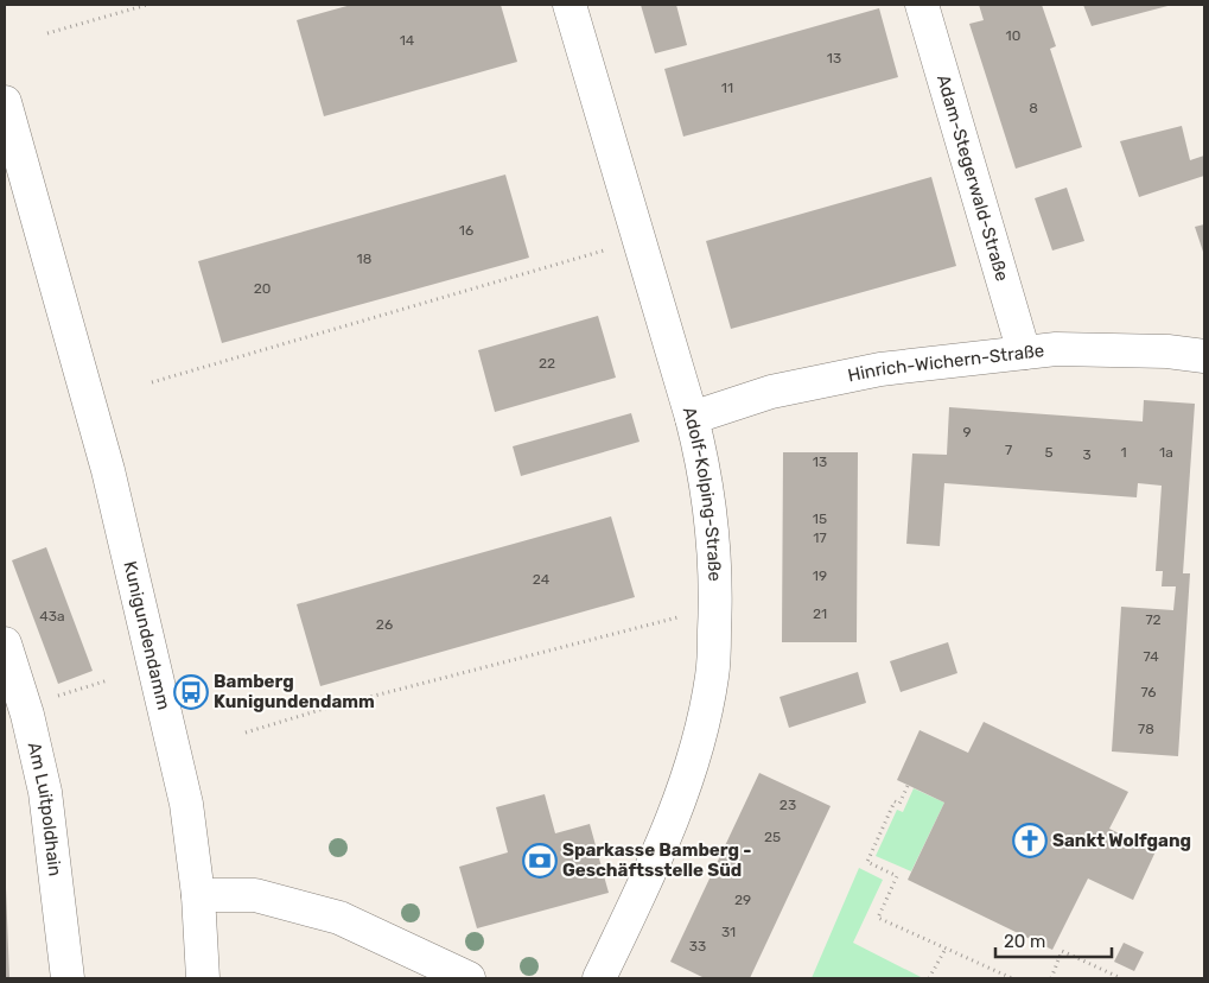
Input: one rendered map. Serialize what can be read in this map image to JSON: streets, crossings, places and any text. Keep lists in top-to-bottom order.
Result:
{
  "streets": {
    "street": [
      "Adam-Stegerwald-Straße",
      "Hinrich-Wichern-Straße",
      "Adolf-Kolping-Straße",
      "Kunigundendamm",
      "Am Luitpoldhain"
    ]
  },
  "crossings": [
    ["Adam-Stegerwald-Straße", "Hinrich-Wichern-Straße"],
    ["Hinrich-Wichern-Straße", "Adolf-Kolping-Straße"]
  ],
  "places": {
    "bus stop": ["Bamberg Kunigundendamm"],
    "church": ["Sankt Wolfgang"],
    "bank": ["Sparkasse Bamberg - Geschäftsstelle Süd"]
  },
  "house_numbers": [
    "10",
    "14",
    "13",
    "11",
    "8",
    "16",
    "18",
    "20",
    "22",
    "9",
    "7",
    "5",
    "1",
    "1a",
    "3",
    "13",
    "15",
    "17",
    "19",
    "24",
    "21",
    "43a",
    "72",
    "26",
    "74",
    "76",
    "78",
    "23",
    "25",
    "29",
    "31",
    "33"
  ],
  "scale_bar": "20 m"
}
